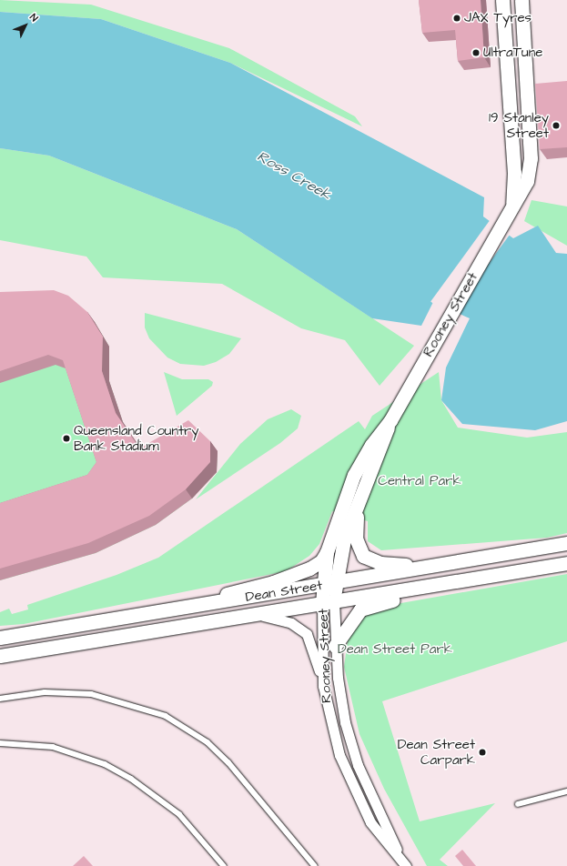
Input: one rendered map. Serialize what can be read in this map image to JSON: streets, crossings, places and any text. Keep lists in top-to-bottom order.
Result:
{
  "streets": {
    "main road": ["Rooney Street", "Dean Street"]
  },
  "crossings": [
    ["Rooney Street", "Dean Street"]
  ],
  "water": ["Ross Creek"],
  "parks": ["Central Park", "Dean Street Park"],
  "places": [
    "JAX Tyres",
    "UltraTune",
    "19 Stanley Street",
    "Queensland Country Bank Stadium",
    "Dean Street Carpark"
  ],
  "north": "top right"
}
